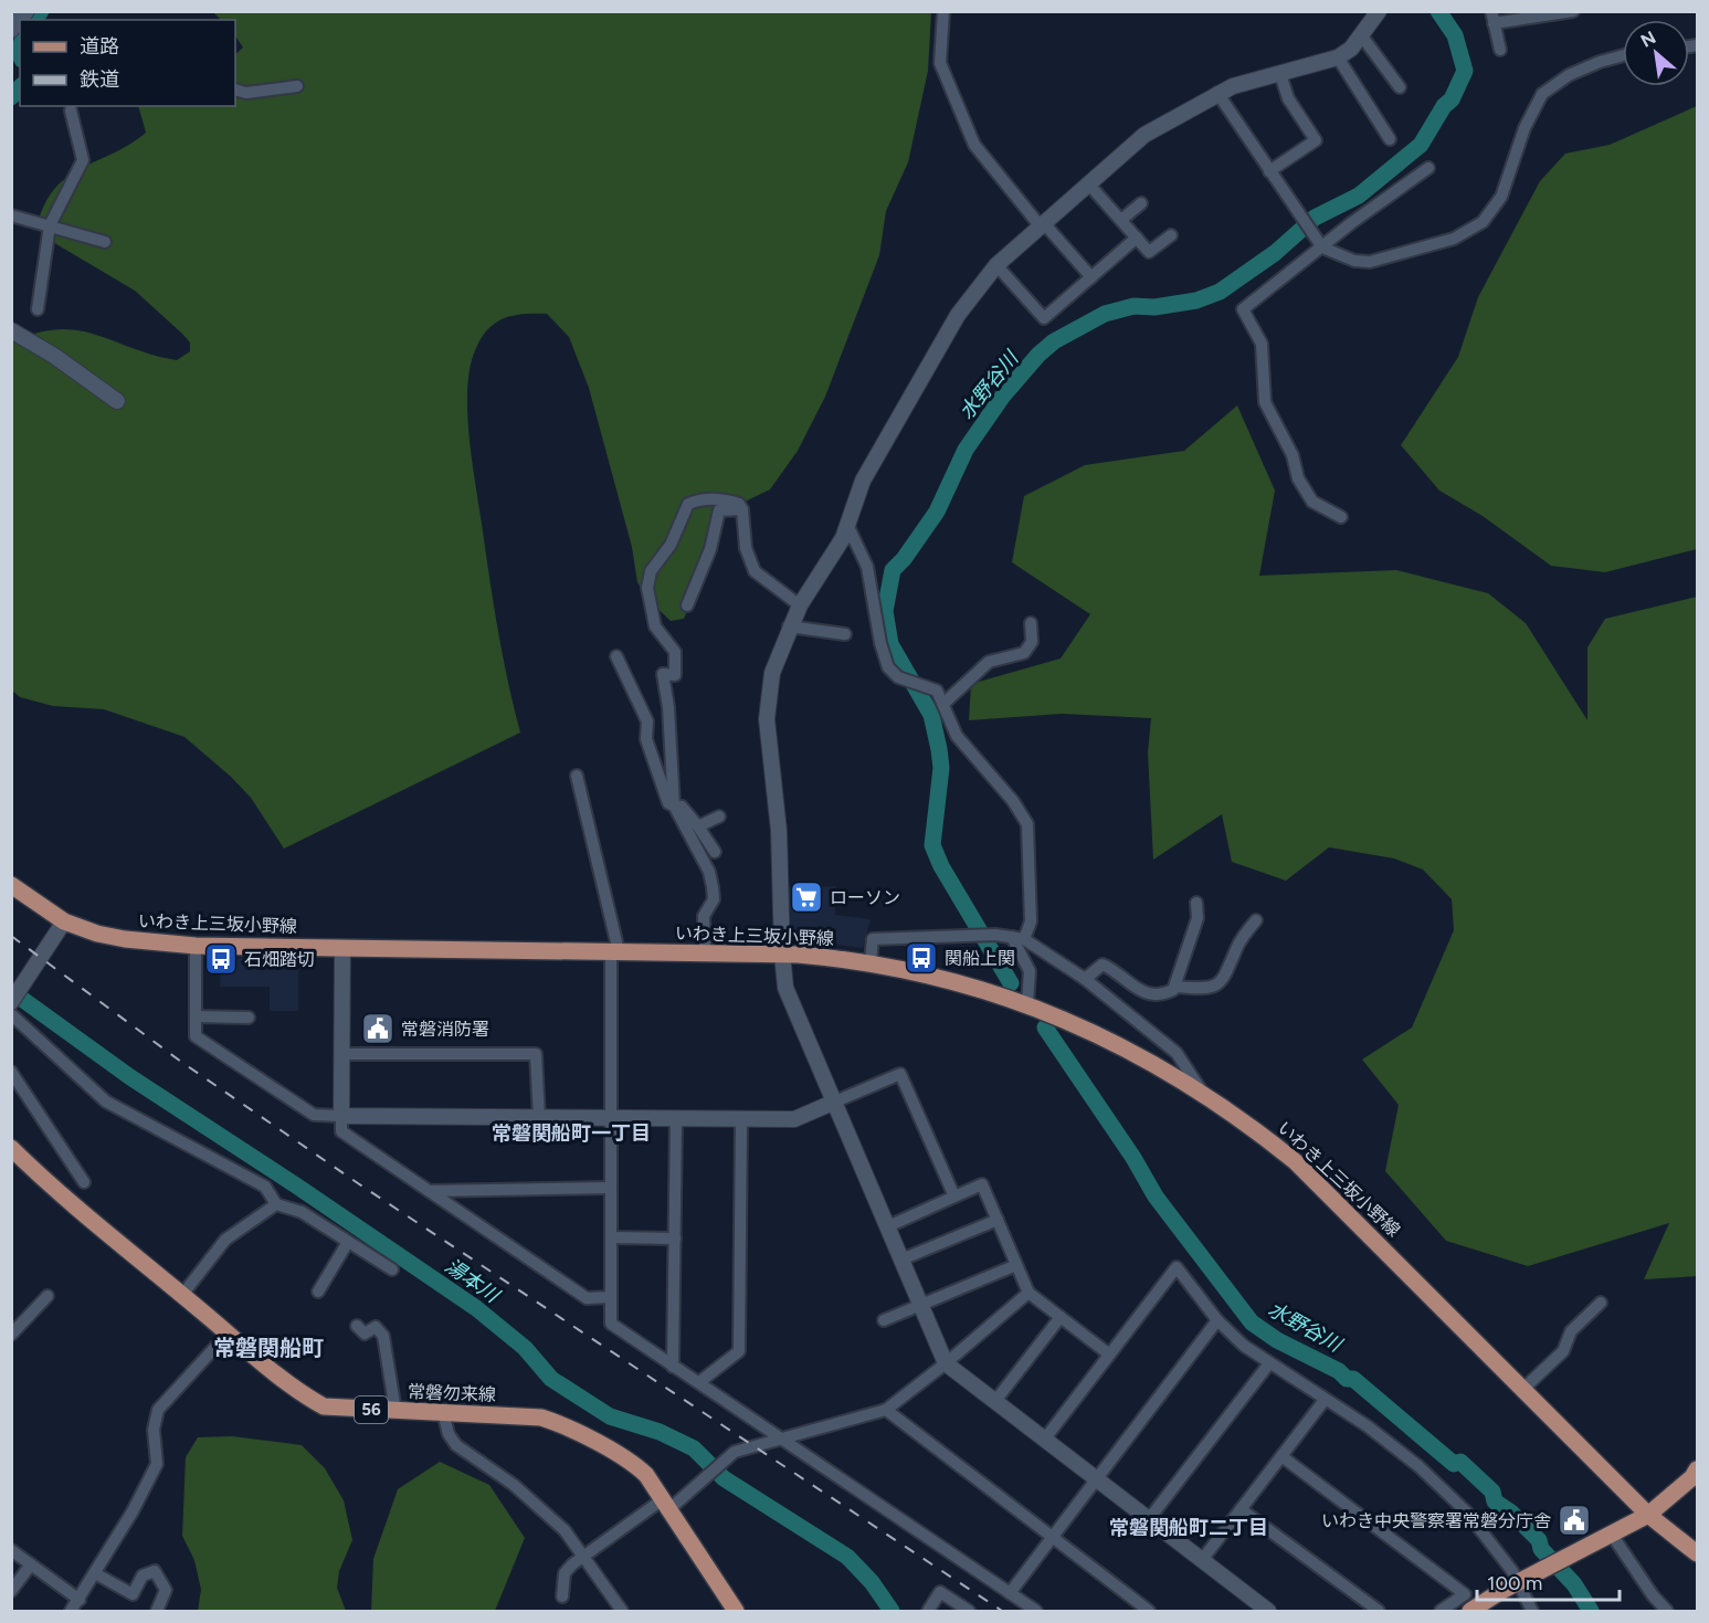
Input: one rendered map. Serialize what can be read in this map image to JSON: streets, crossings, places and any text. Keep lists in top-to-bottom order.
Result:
{
  "streets": {
    "main road": ["いわき上三坂小野線", "常磐勿来線", "56"]
  },
  "districts": ["常磐関船町一丁目", "常磐関船町", "常磐関船町二丁目"],
  "water": ["水野谷川", "湯本川"],
  "places": {
    "supermarket": ["ローソン"],
    "bus stop": ["関船上関", "石畑踏切"],
    "public building": ["常磐消防署", "いわき中央警察署常磐分庁舎"]
  },
  "legend": ["道路", "鉄道"],
  "scale_bar": "100 m",
  "north": "top left"
}
